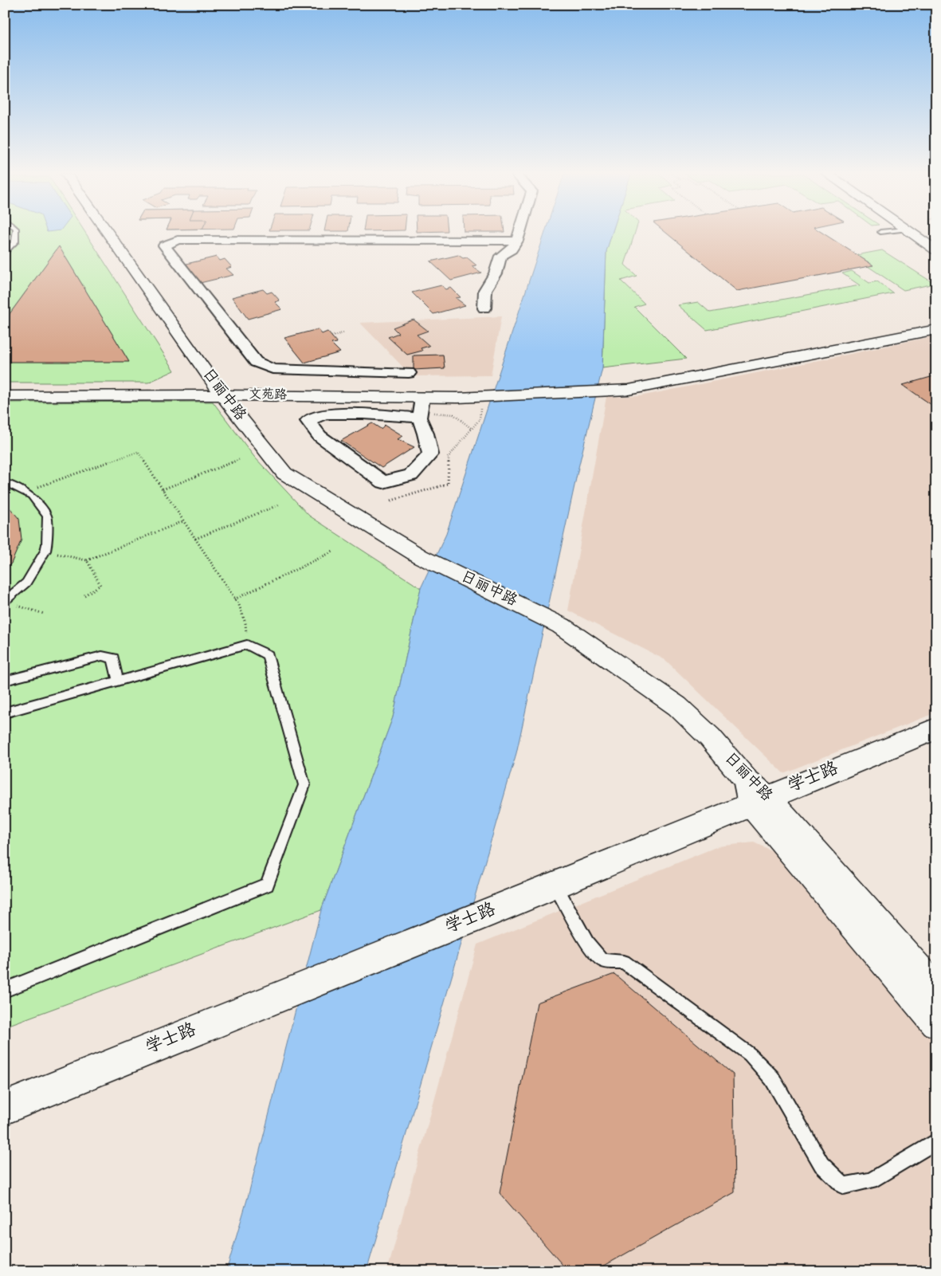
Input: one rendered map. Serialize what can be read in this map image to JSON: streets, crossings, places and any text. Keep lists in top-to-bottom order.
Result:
{
  "streets": {
    "street": ["日丽中路", "文苑路", "学士路"]
  },
  "crossings": [
    ["日丽中路", "文苑路"],
    ["日丽中路", "学士路"]
  ]
}
